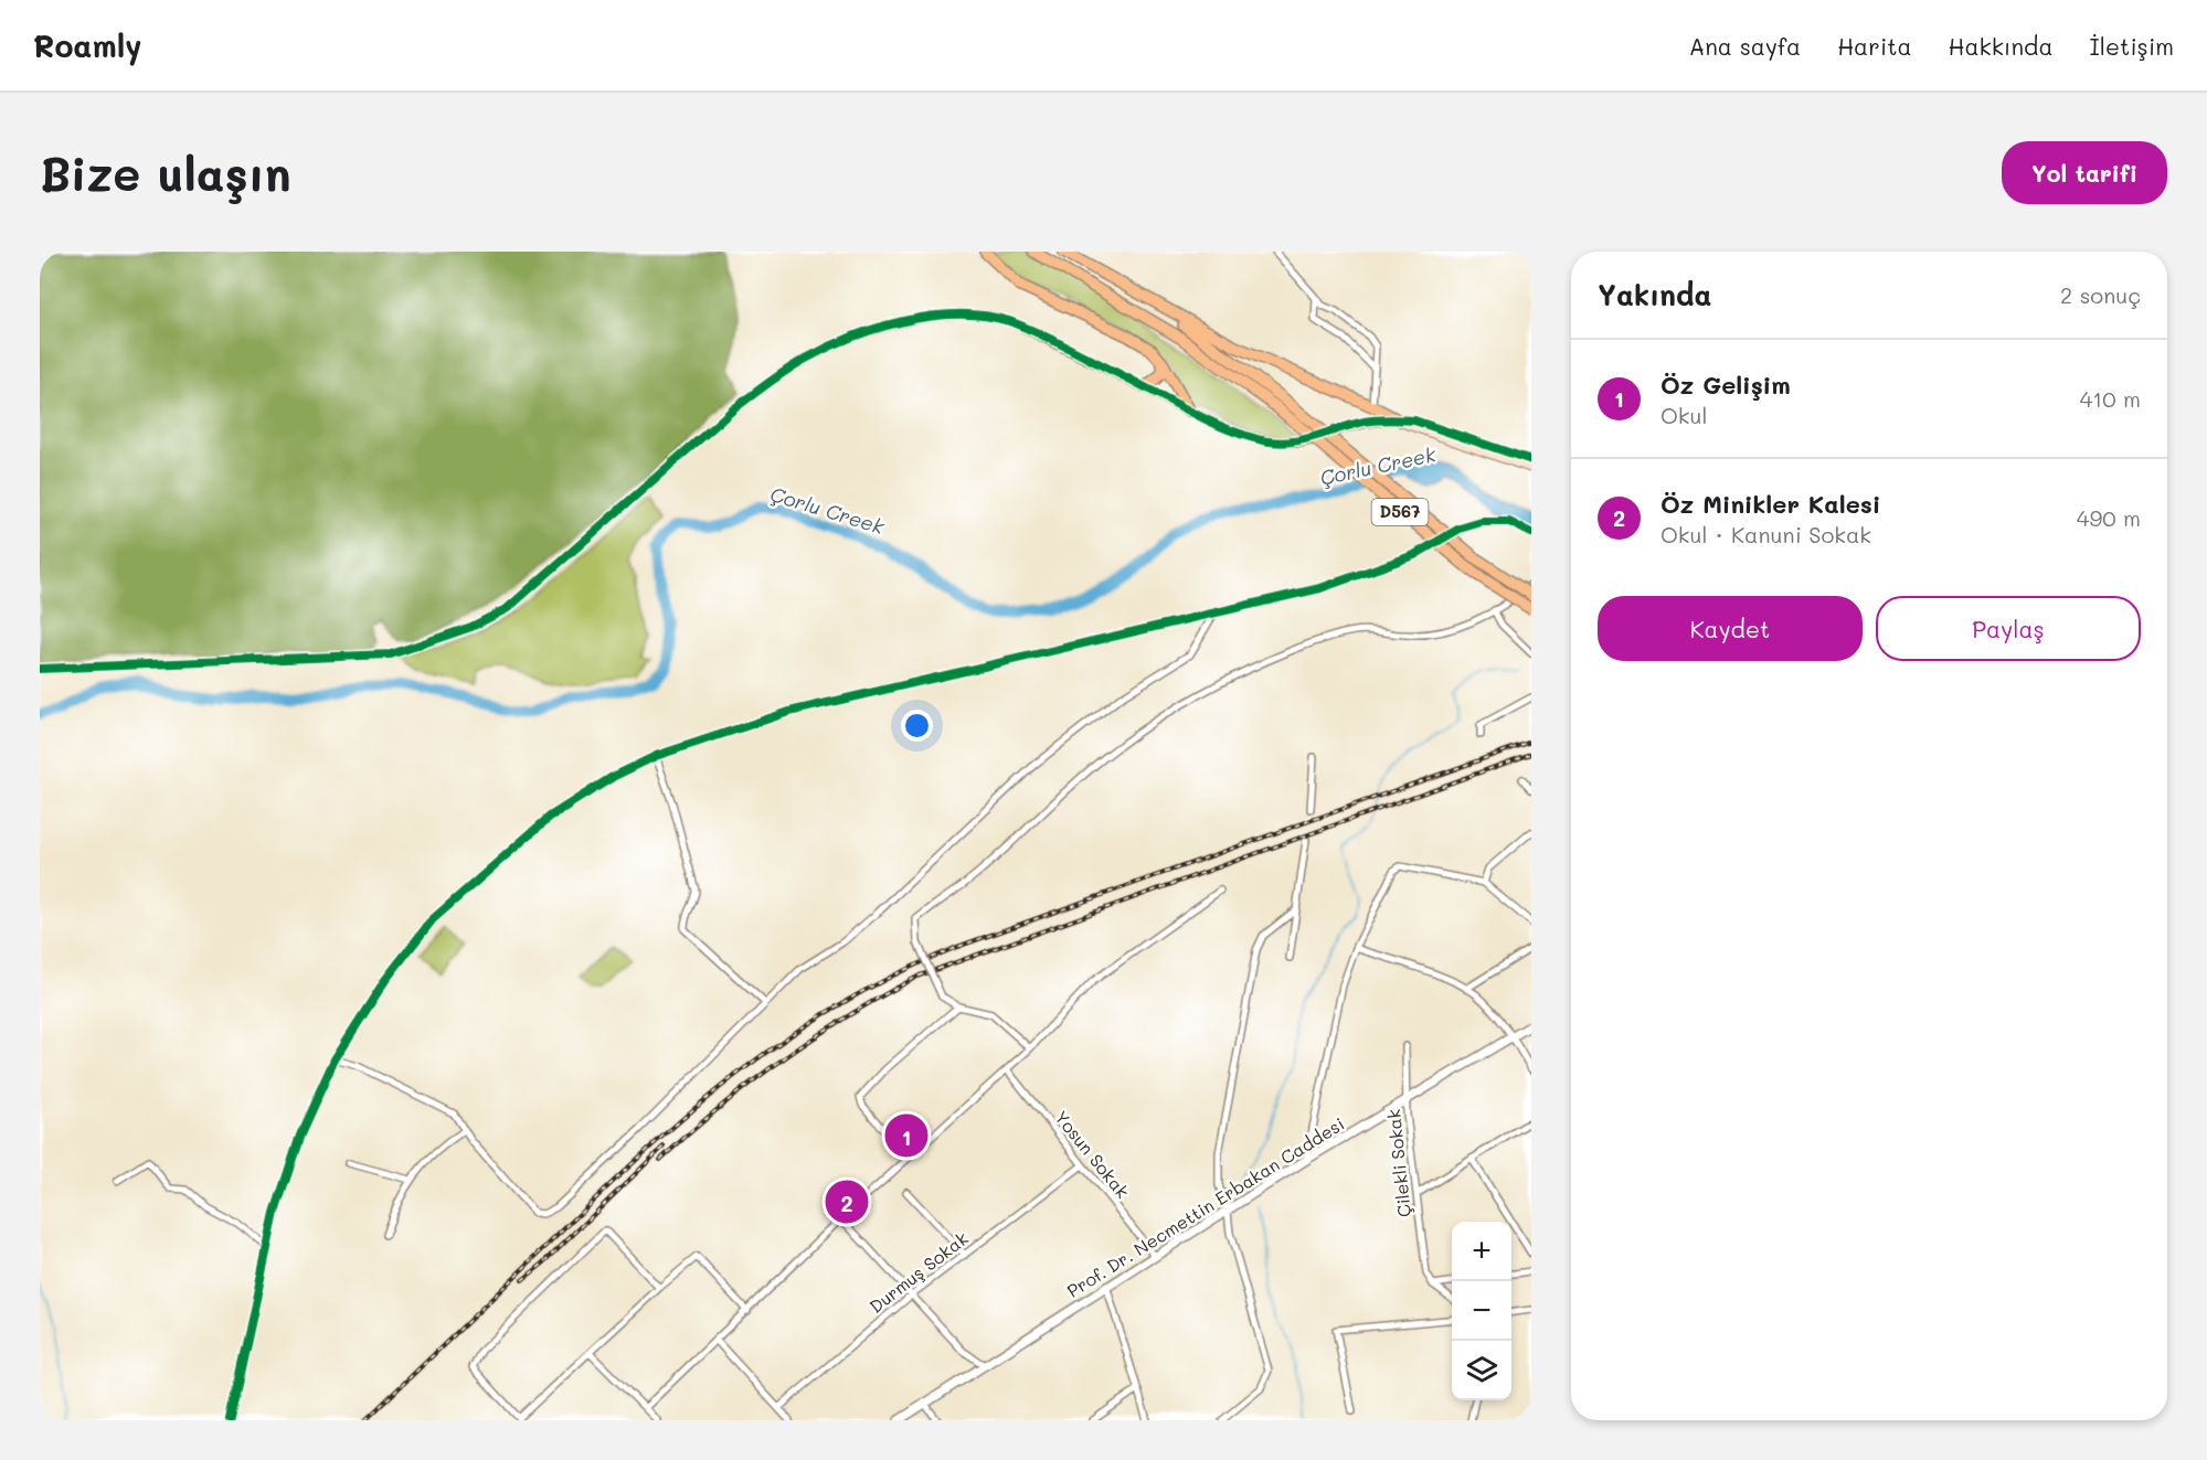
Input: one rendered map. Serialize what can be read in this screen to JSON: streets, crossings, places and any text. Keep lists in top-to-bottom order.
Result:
{
  "streets": {
    "highway": ["D567"],
    "street": [
      "Yosun Sokak",
      "Çilekli Sokak",
      "Prof. Dr. Necmettin Erbakan Caddesi",
      "Durmuş Sokak"
    ]
  },
  "crossings": [
    ["Yosun Sokak", "Prof. Dr. Necmettin Erbakan Caddesi"],
    ["Yosun Sokak", "Durmuş Sokak"],
    ["Çilekli Sokak", "Prof. Dr. Necmettin Erbakan Caddesi"]
  ],
  "water": ["Çorlu Creek"],
  "page": {
    "header": "Roamly",
    "nav": [
      "Ana sayfa",
      "Harita",
      "Hakkında",
      "İletişim"
    ],
    "buttons": [
      "Yol tarifi",
      ["Kaydet", "Paylaş"]
    ],
    "title": "Bize ulaşın",
    "heading": ["Yakında", "2 sonuç"],
    "list": [
      {
        "mark": "1",
        "name": "Öz Gelişim",
        "note": "Okul",
        "value": "410 m"
      },
      {
        "mark": "2",
        "name": "Öz Minikler Kalesi",
        "note": "Okul · Kanuni Sokak",
        "value": "490 m"
      }
    ],
    "pins": ["1", "2"],
    "map_buttons": ["+", "−"]
  }
}
